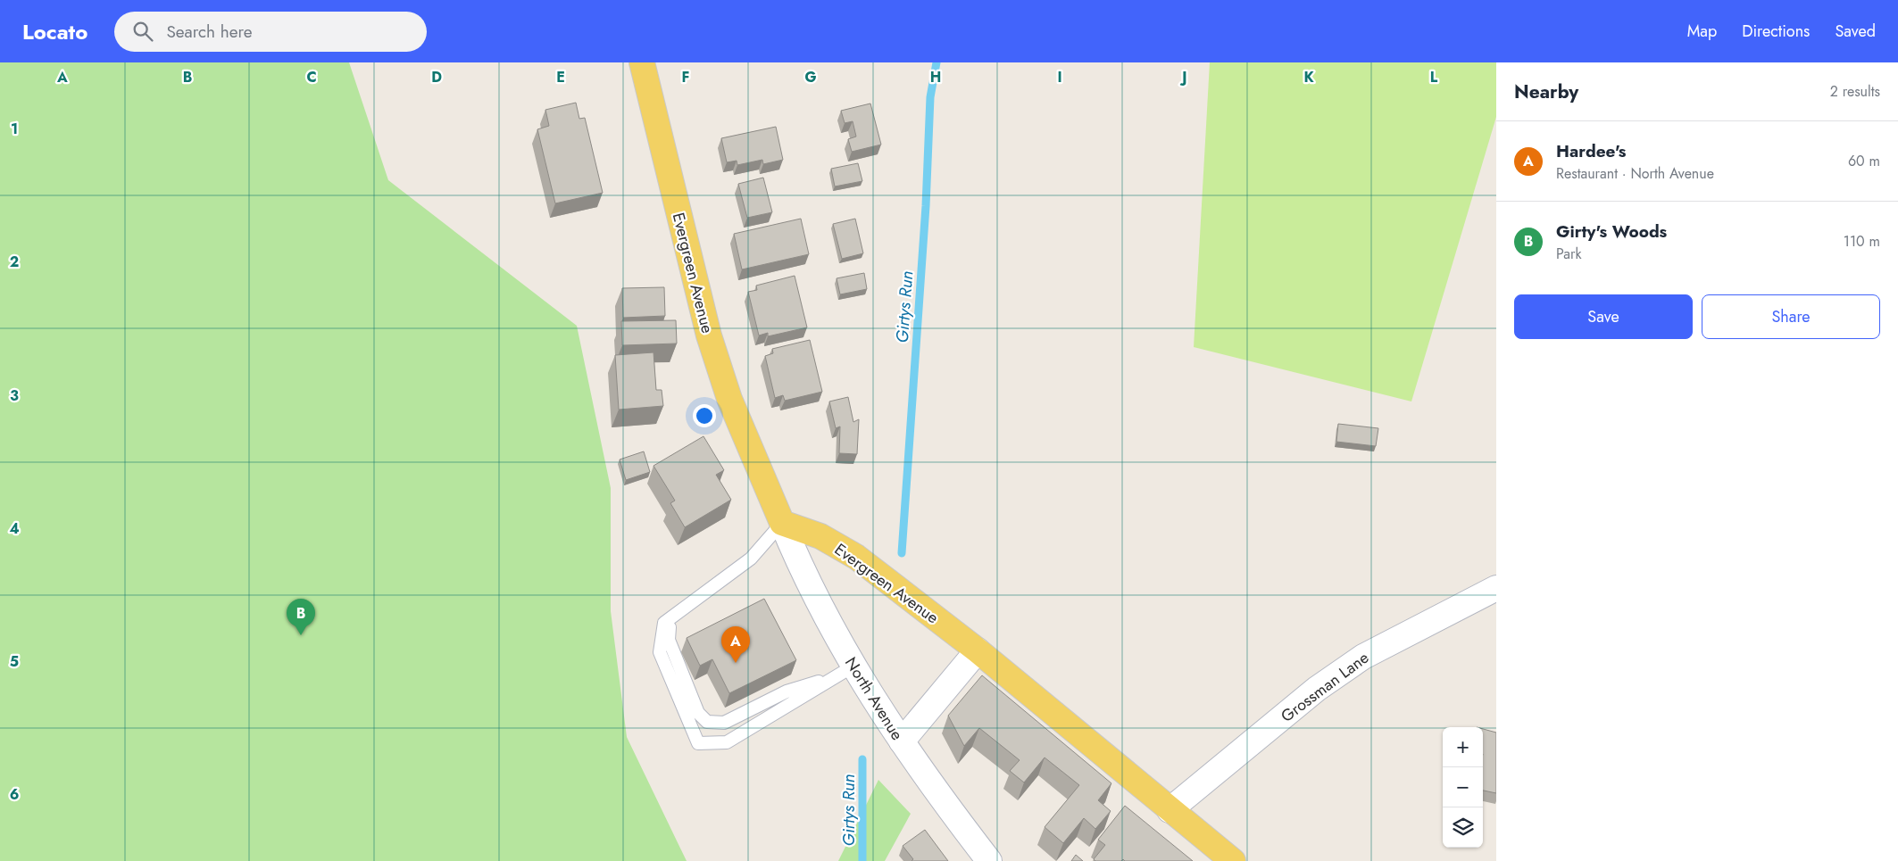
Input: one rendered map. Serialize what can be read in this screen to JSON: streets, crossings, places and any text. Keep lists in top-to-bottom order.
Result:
{
  "streets": {
    "main road": ["Evergreen Avenue"],
    "street": ["Grossman Lane", "North Avenue"]
  },
  "crossings": [
    ["Evergreen Avenue", "Grossman Lane"],
    ["Evergreen Avenue", "North Avenue"]
  ],
  "water": ["Girtys Run"],
  "page": {
    "header": "Locato",
    "search": "Search here",
    "nav": ["Map", "Directions", "Saved"],
    "heading": ["Nearby", "2 results"],
    "list": [
      {
        "mark": "A",
        "name": "Hardee's",
        "note": "Restaurant · North Avenue",
        "value": "60 m"
      },
      {
        "mark": "B",
        "name": "Girty's Woods",
        "note": "Park",
        "value": "110 m"
      }
    ],
    "buttons": ["Save", "Share"],
    "pins": ["B", "A"],
    "map_buttons": ["+", "−"]
  },
  "grid": {
    "columns": [
      "A",
      "B",
      "C",
      "D",
      "E",
      "F",
      "G",
      "H",
      "I",
      "J",
      "K",
      "L"
    ],
    "rows": [
      "1",
      "2",
      "3",
      "4",
      "5",
      "6"
    ]
  }
}
